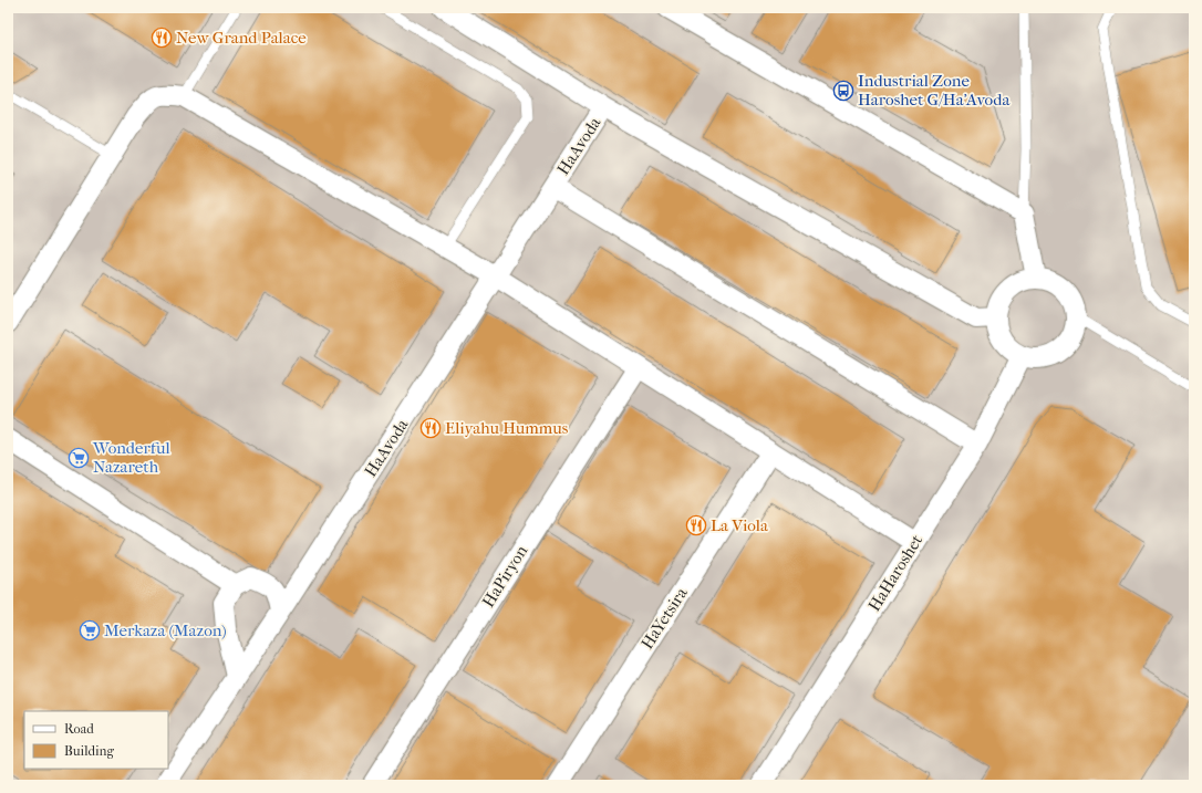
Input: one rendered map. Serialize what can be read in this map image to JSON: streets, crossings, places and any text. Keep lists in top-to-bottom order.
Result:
{
  "streets": {
    "street": [
      "HaAvoda",
      "HaHaroshet",
      "HaPiryon",
      "HaYetsira"
    ]
  },
  "places": {
    "restaurant": ["New Grand Palace", "Eliyahu Hummus", "La Viola"],
    "bus stop": ["Industrial Zone Haroshet G/Ha'Avoda"],
    "supermarket": ["Wonderful Nazareth", "Merkaza (Mazon)"]
  },
  "legend": ["Road", "Building"]
}
